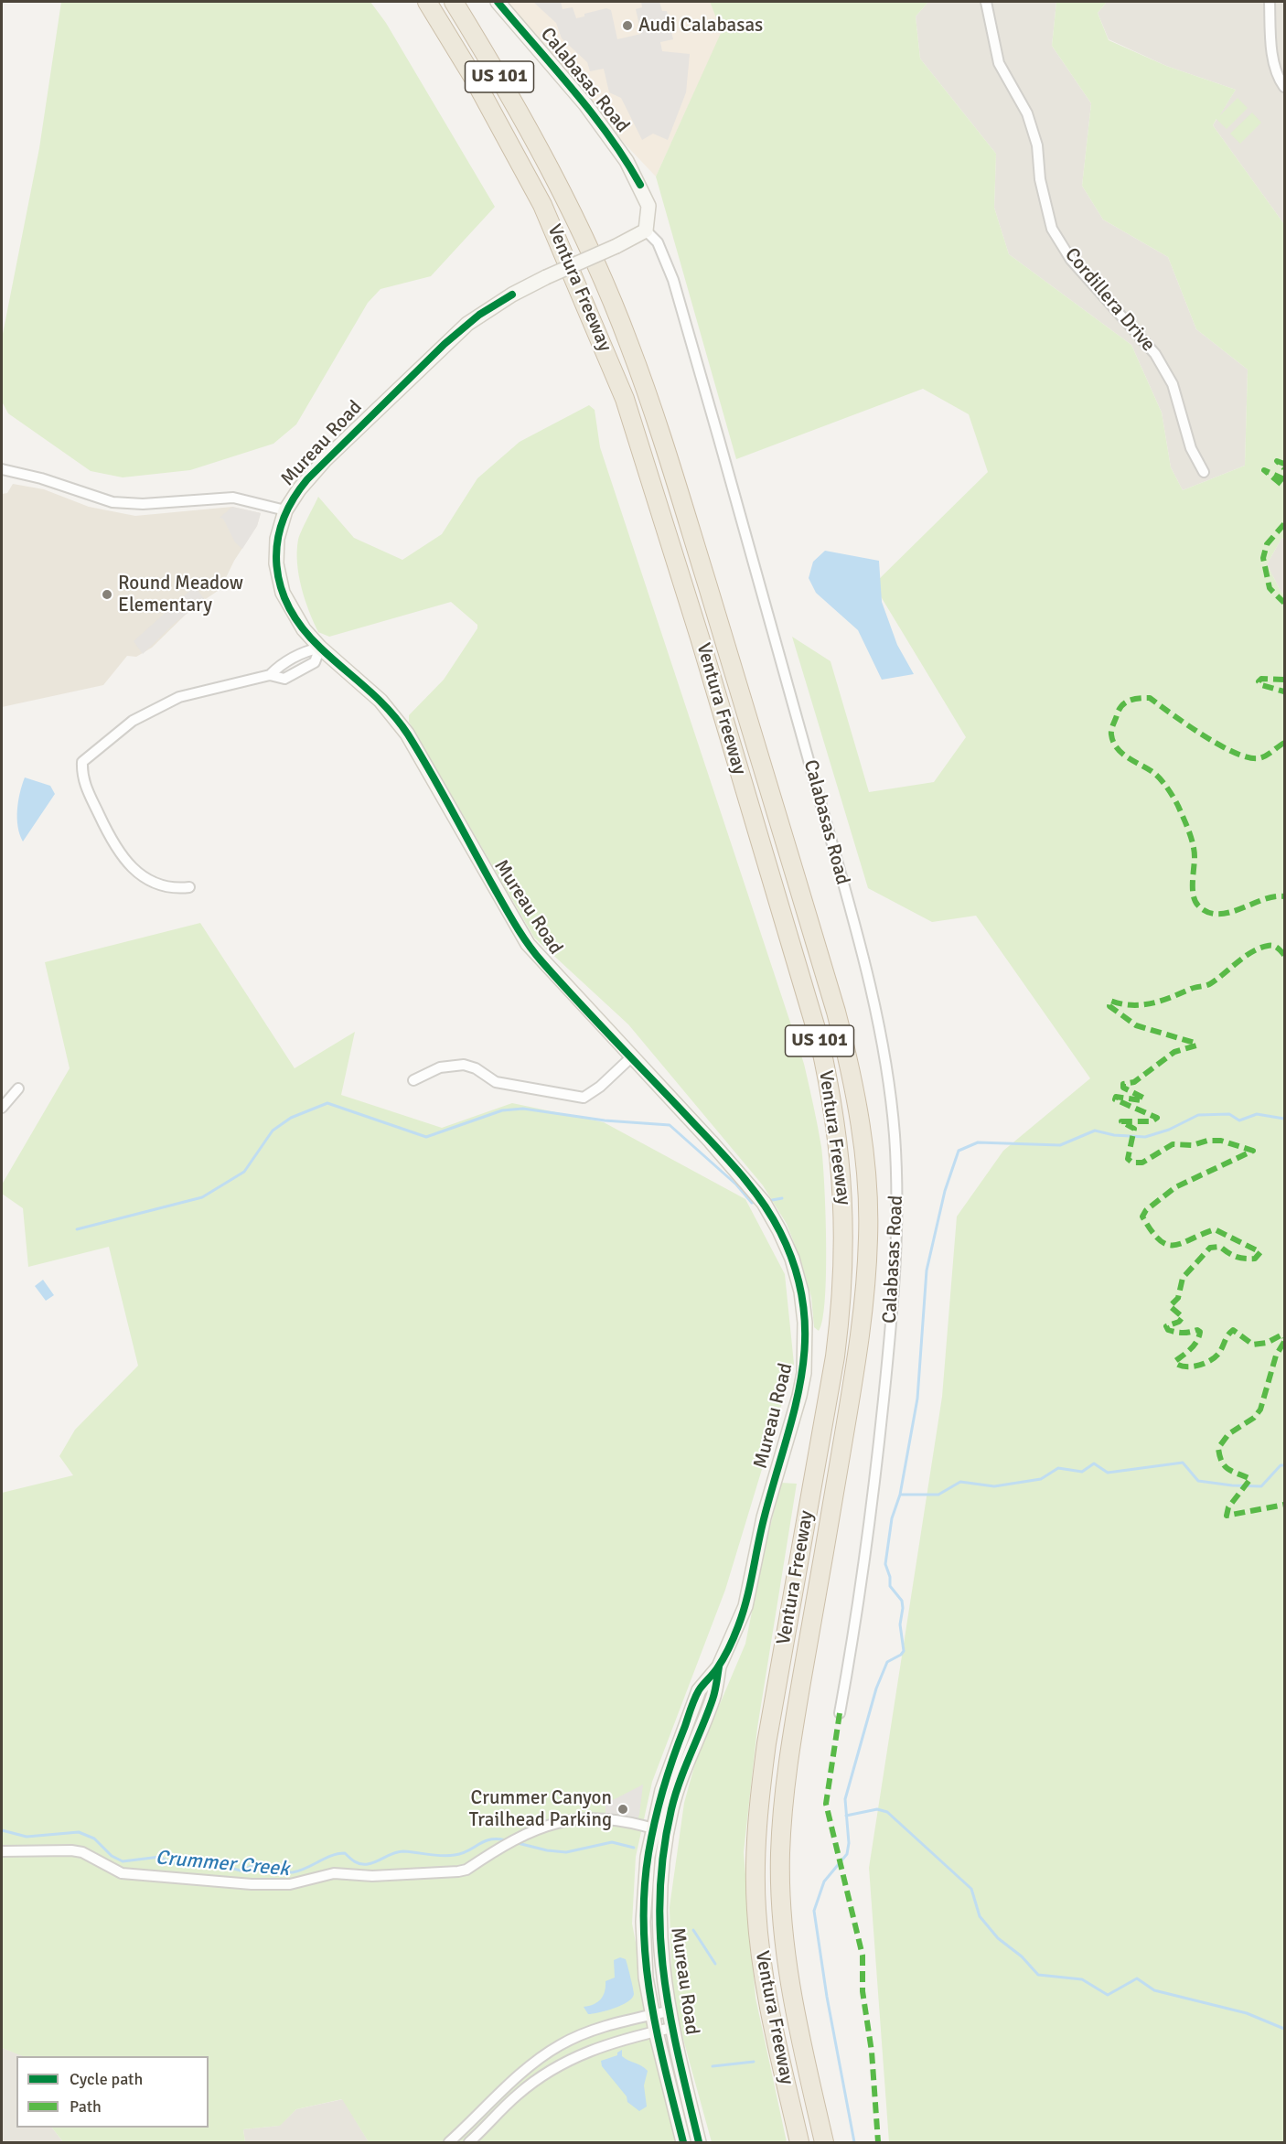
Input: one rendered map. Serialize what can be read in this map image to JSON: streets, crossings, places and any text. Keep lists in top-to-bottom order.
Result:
{
  "streets": {
    "highway": ["US 101", "Ventura Freeway"],
    "main road": ["Calabasas Road", "Mureau Road"],
    "street": ["Cordillera Drive"]
  },
  "crossings": [
    ["Calabasas Road", "Mureau Road"]
  ],
  "water": ["Crummer Creek"],
  "places": ["Audi Calabasas", "Round Meadow Elementary", "Crummer Canyon Trailhead Parking"],
  "legend": ["Cycle path", "Path"]
}
